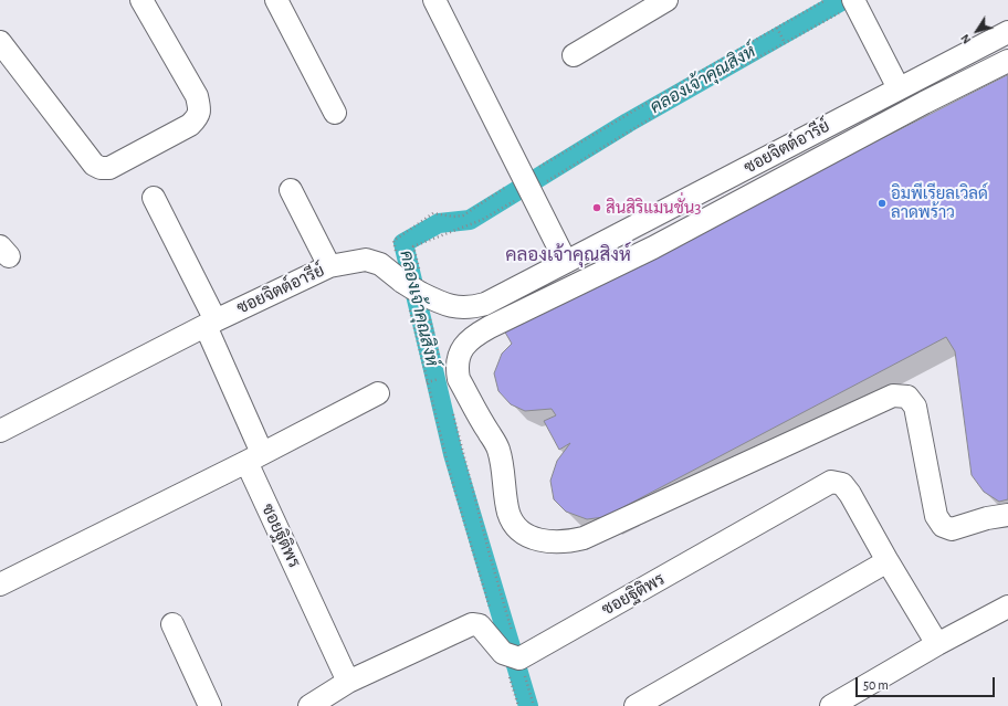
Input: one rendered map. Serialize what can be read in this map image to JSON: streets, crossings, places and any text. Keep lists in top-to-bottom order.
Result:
{
  "streets": {
    "street": ["ซอยจิตต์อารีย์", "ซอยฐิติพร"]
  },
  "crossings": [
    ["ซอยจิตต์อารีย์", "ซอยฐิติพร"]
  ],
  "districts": ["คลองเจ้าคุณสิงห์"],
  "water": ["คลองเจ้าคุณสิงห์"],
  "places": ["อิมพีเรียลเวิลด์ ลาดพร้าว", "สินสิริแมนชั่น3"],
  "scale_bar": "50 m",
  "north": "bottom left"
}
